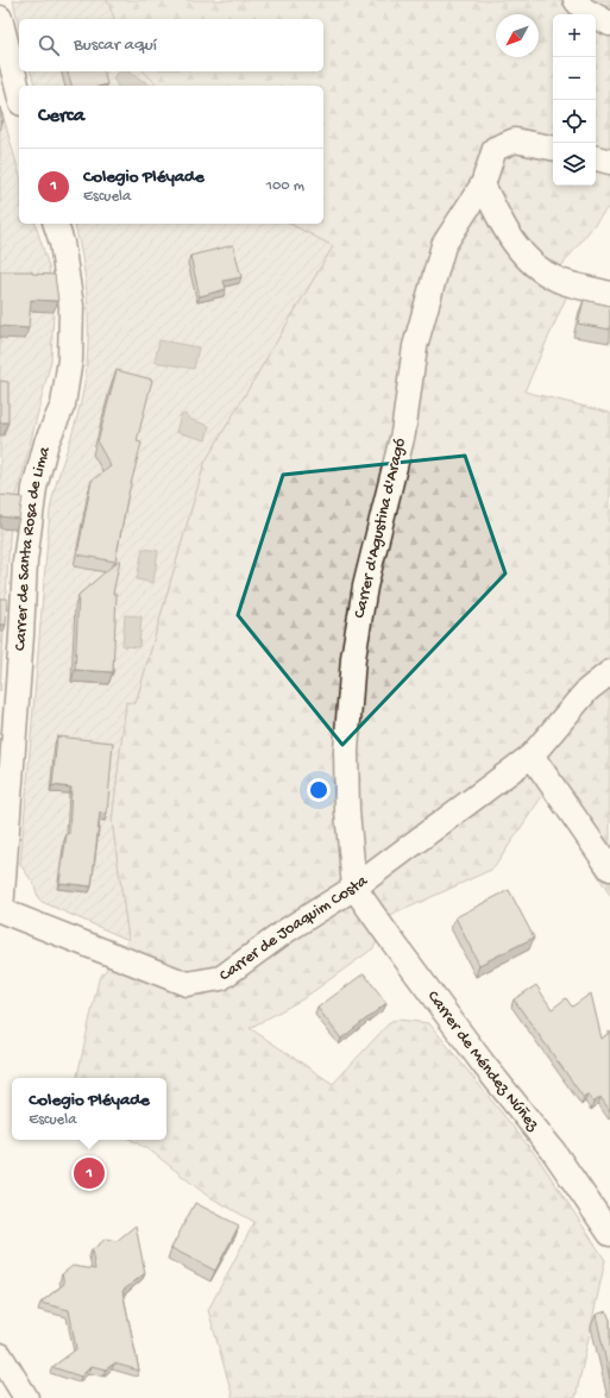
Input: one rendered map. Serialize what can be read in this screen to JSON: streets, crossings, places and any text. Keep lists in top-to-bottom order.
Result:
{
  "streets": {
    "street": [
      "Carrer d'Agustina d'Aragó",
      "Carrer de Santa Rosa de Lima",
      "Carrer de Joaquim Costa",
      "Carrer de Méndez Núñez"
    ]
  },
  "crossings": [
    ["Carrer d'Agustina d'Aragó", "Carrer de Joaquim Costa"],
    ["Carrer d'Agustina d'Aragó", "Carrer de Méndez Núñez"],
    ["Carrer de Santa Rosa de Lima", "Carrer de Joaquim Costa"],
    ["Carrer de Joaquim Costa", "Carrer de Méndez Núñez"]
  ],
  "north": "bottom left",
  "page": {
    "map_buttons": ["+", "−"],
    "search": "Buscar aquí",
    "heading": "Cerca",
    "list": [
      {
        "mark": "1",
        "name": "Colegio Pléyade",
        "note": "Escuela",
        "value": "100 m"
      }
    ],
    "popup": ["Colegio Pléyade", "Escuela"],
    "pins": "1"
  }
}
